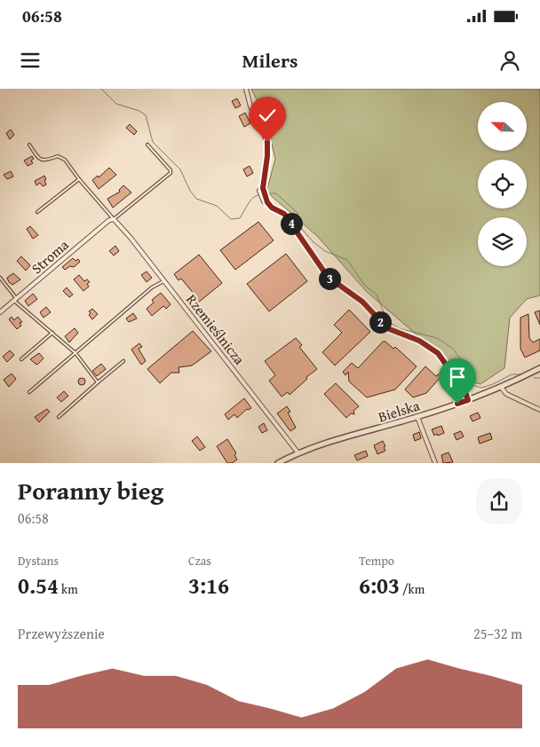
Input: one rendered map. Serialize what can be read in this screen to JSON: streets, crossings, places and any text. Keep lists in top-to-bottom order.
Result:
{
  "streets": {
    "street": ["Stroma", "Rzemieślnicza", "Bielska"]
  },
  "crossings": [
    ["Stroma", "Rzemieślnicza"],
    ["Rzemieślnicza", "Bielska"]
  ],
  "north": "left",
  "page": {
    "status": "06:58",
    "header": "Milers",
    "pins": ["4", "3", "2"],
    "heading": ["Poranny bieg", "06:58"],
    "stats": [
      ["Dystans", "0.54 km"],
      ["Czas", "3:16"],
      ["Tempo", "6:03 /km"]
    ],
    "chart": ["Przewyższenie", "25–32 m"]
  }
}
